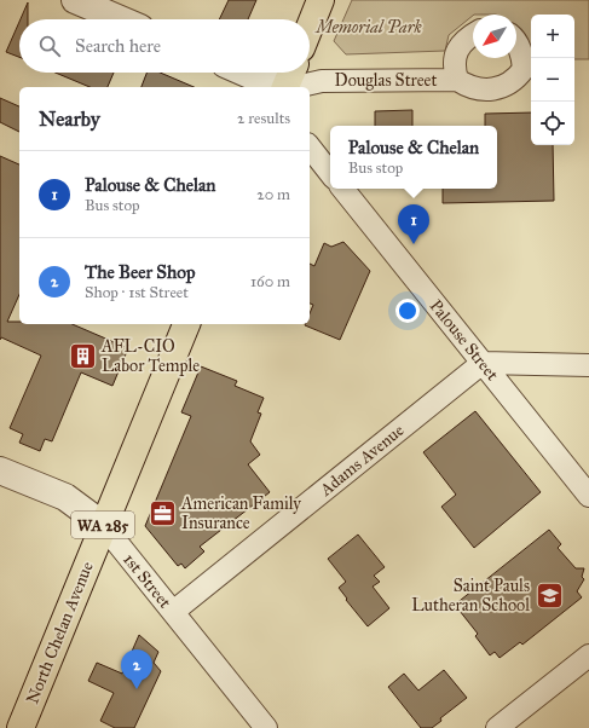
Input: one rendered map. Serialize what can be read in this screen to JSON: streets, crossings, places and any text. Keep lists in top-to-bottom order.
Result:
{
  "streets": {
    "main road": ["WA 285", "North Chelan Avenue"],
    "street": [
      "Douglas Street",
      "Palouse Street",
      "Adams Avenue",
      "1st Street"
    ]
  },
  "crossings": [
    ["Palouse Street", "Adams Avenue"],
    ["Adams Avenue", "1st Street"],
    ["1st Street", "North Chelan Avenue"]
  ],
  "parks": ["Memorial Park"],
  "places": {
    "building": ["AFL-CIO Labor Temple"],
    "office": ["American Family Insurance"],
    "school or university": ["Saint Pauls Lutheran School"]
  },
  "north": "bottom left",
  "page": {
    "map_buttons": ["+", "−"],
    "search": "Search here",
    "heading": ["Nearby", "2 results"],
    "popup": ["Palouse & Chelan", "Bus stop"],
    "list": [
      {
        "mark": "1",
        "name": "Palouse & Chelan",
        "note": "Bus stop",
        "value": "20 m"
      },
      {
        "mark": "2",
        "name": "The Beer Shop",
        "note": "Shop · 1st Street",
        "value": "160 m"
      }
    ],
    "pins": ["1", "2"]
  }
}
